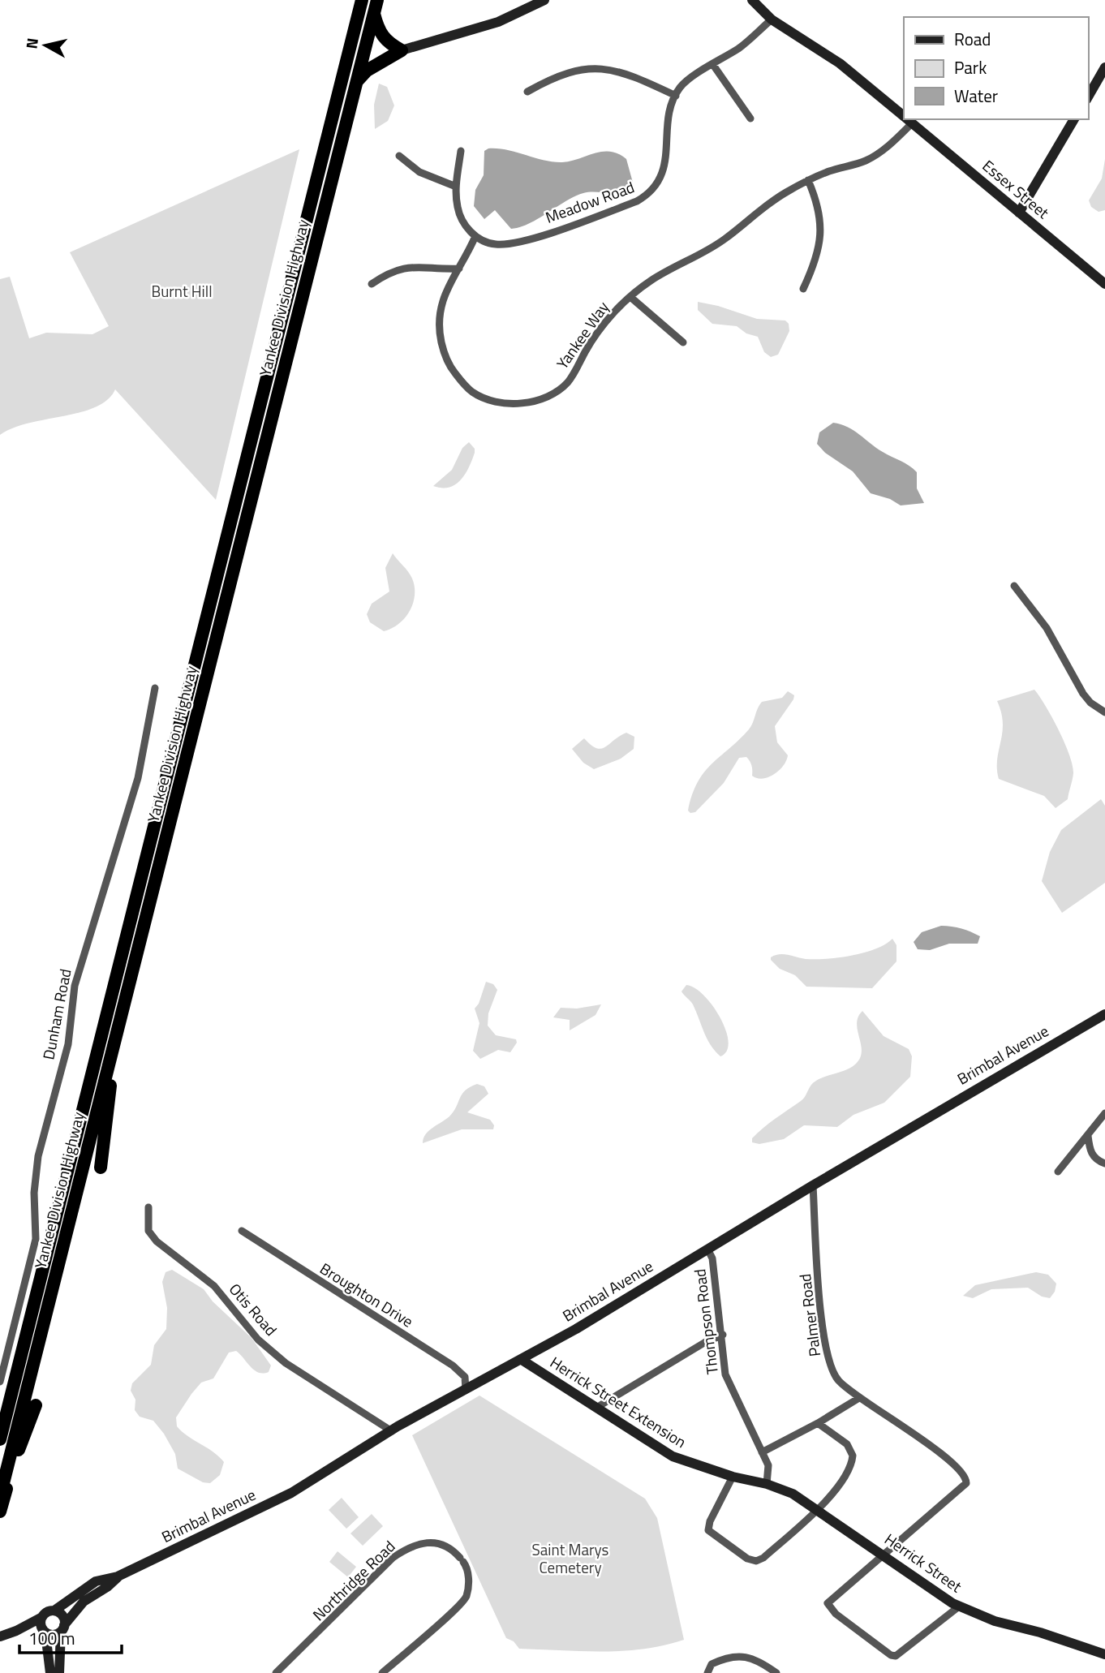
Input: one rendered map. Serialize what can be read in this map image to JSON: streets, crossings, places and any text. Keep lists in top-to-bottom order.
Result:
{
  "streets": {
    "highway": ["Yankee Division Highway"],
    "main road": [
      "Essex Street",
      "Brimbal Avenue",
      "Herrick Street Extension",
      "Herrick Street"
    ],
    "street": [
      "Meadow Road",
      "Yankee Way",
      "Dunham Road",
      "Broughton Drive",
      "Otis Road",
      "Palmer Road",
      "Thompson Road",
      "Northridge Road"
    ]
  },
  "crossings": [
    ["Essex Street", "Yankee Way"],
    ["Meadow Road", "Yankee Way"],
    ["Brimbal Avenue", "Broughton Drive"],
    ["Brimbal Avenue", "Otis Road"],
    ["Brimbal Avenue", "Palmer Road"],
    ["Brimbal Avenue", "Thompson Road"],
    ["Brimbal Avenue", "Herrick Street Extension"],
    ["Palmer Road", "Herrick Street"],
    ["Thompson Road", "Herrick Street Extension"],
    ["Thompson Road", "Herrick Street"],
    ["Herrick Street Extension", "Herrick Street"]
  ],
  "parks": ["Burnt Hill", "Saint Marys Cemetery"],
  "legend": ["Road", "Park", "Water"],
  "scale_bar": "100 m",
  "north": "left"
}
